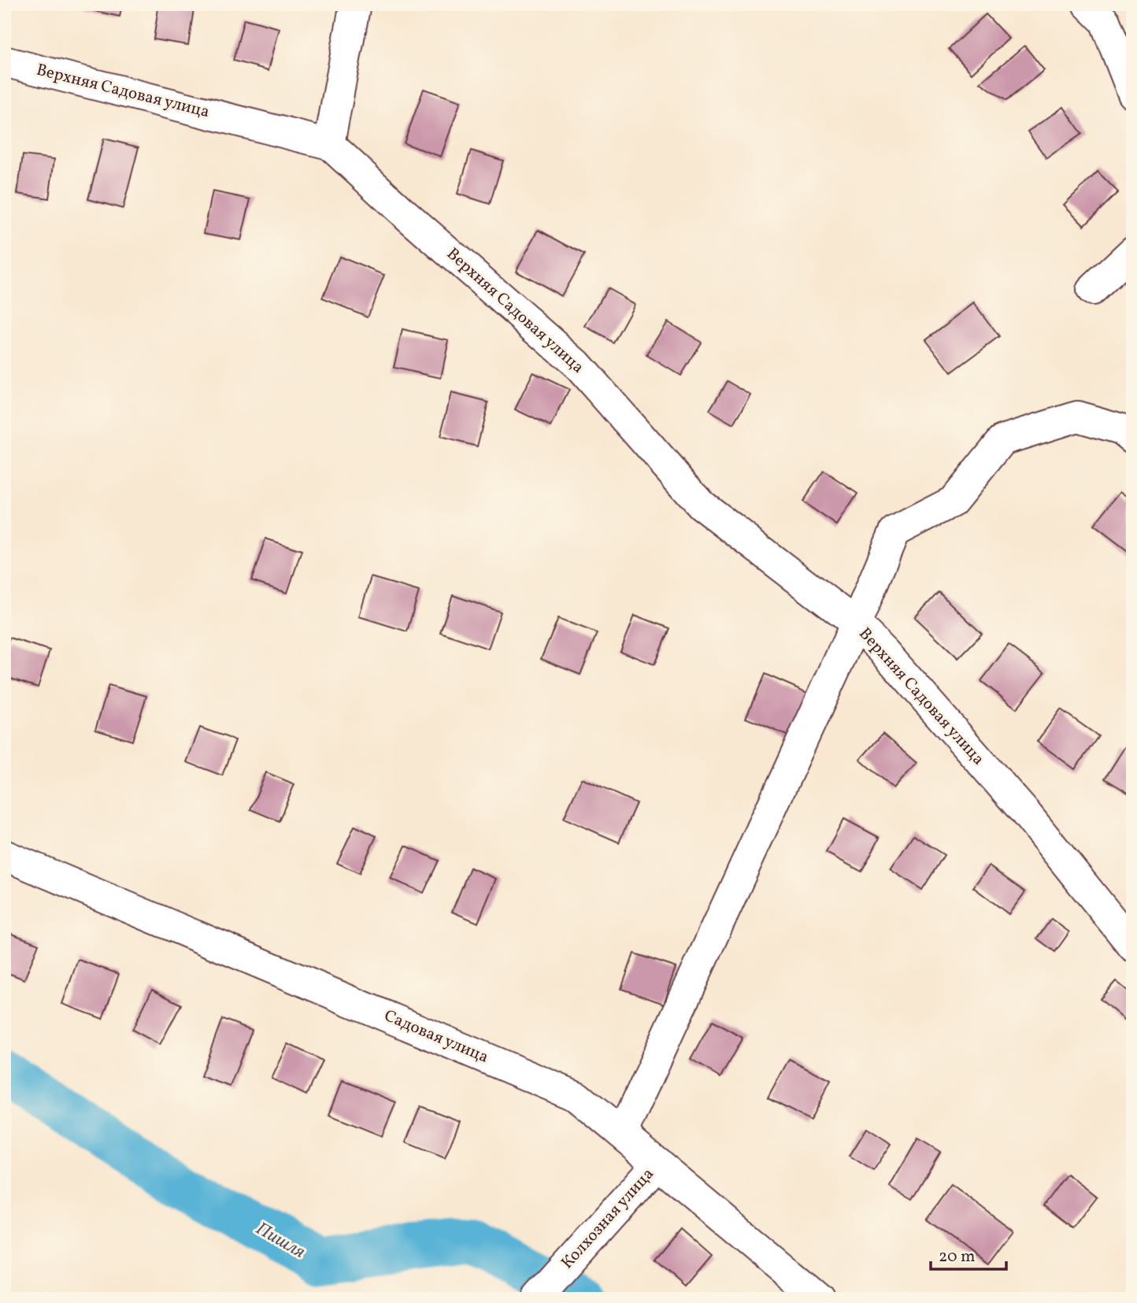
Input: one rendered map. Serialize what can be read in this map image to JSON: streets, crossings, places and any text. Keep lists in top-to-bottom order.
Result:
{
  "streets": {
    "street": ["Верхняя Садовая улица", "Садовая улица", "Колхозная улица"]
  },
  "crossings": [
    ["Садовая улица", "Колхозная улица"]
  ],
  "water": ["Пишля"],
  "scale_bar": "20 m"
}
